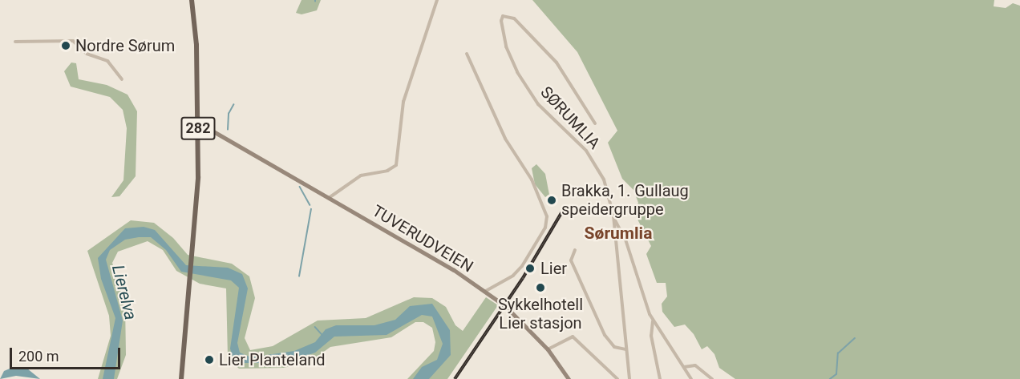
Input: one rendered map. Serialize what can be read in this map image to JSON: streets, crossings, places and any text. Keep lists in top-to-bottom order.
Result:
{
  "streets": {
    "main road": ["282", "TUVERUDVEIEN"],
    "street": ["SØRUMLIA"]
  },
  "crossings": [
    ["282", "TUVERUDVEIEN"]
  ],
  "districts": ["Sørumlia"],
  "water": ["Lierelva"],
  "places": [
    "Nordre Sørum",
    "Brakka, 1. Gullaug speidergruppe",
    "Lier",
    "Sykkelhotell Lier stasjon",
    "Lier Planteland"
  ],
  "scale_bar": "200 m"
}
